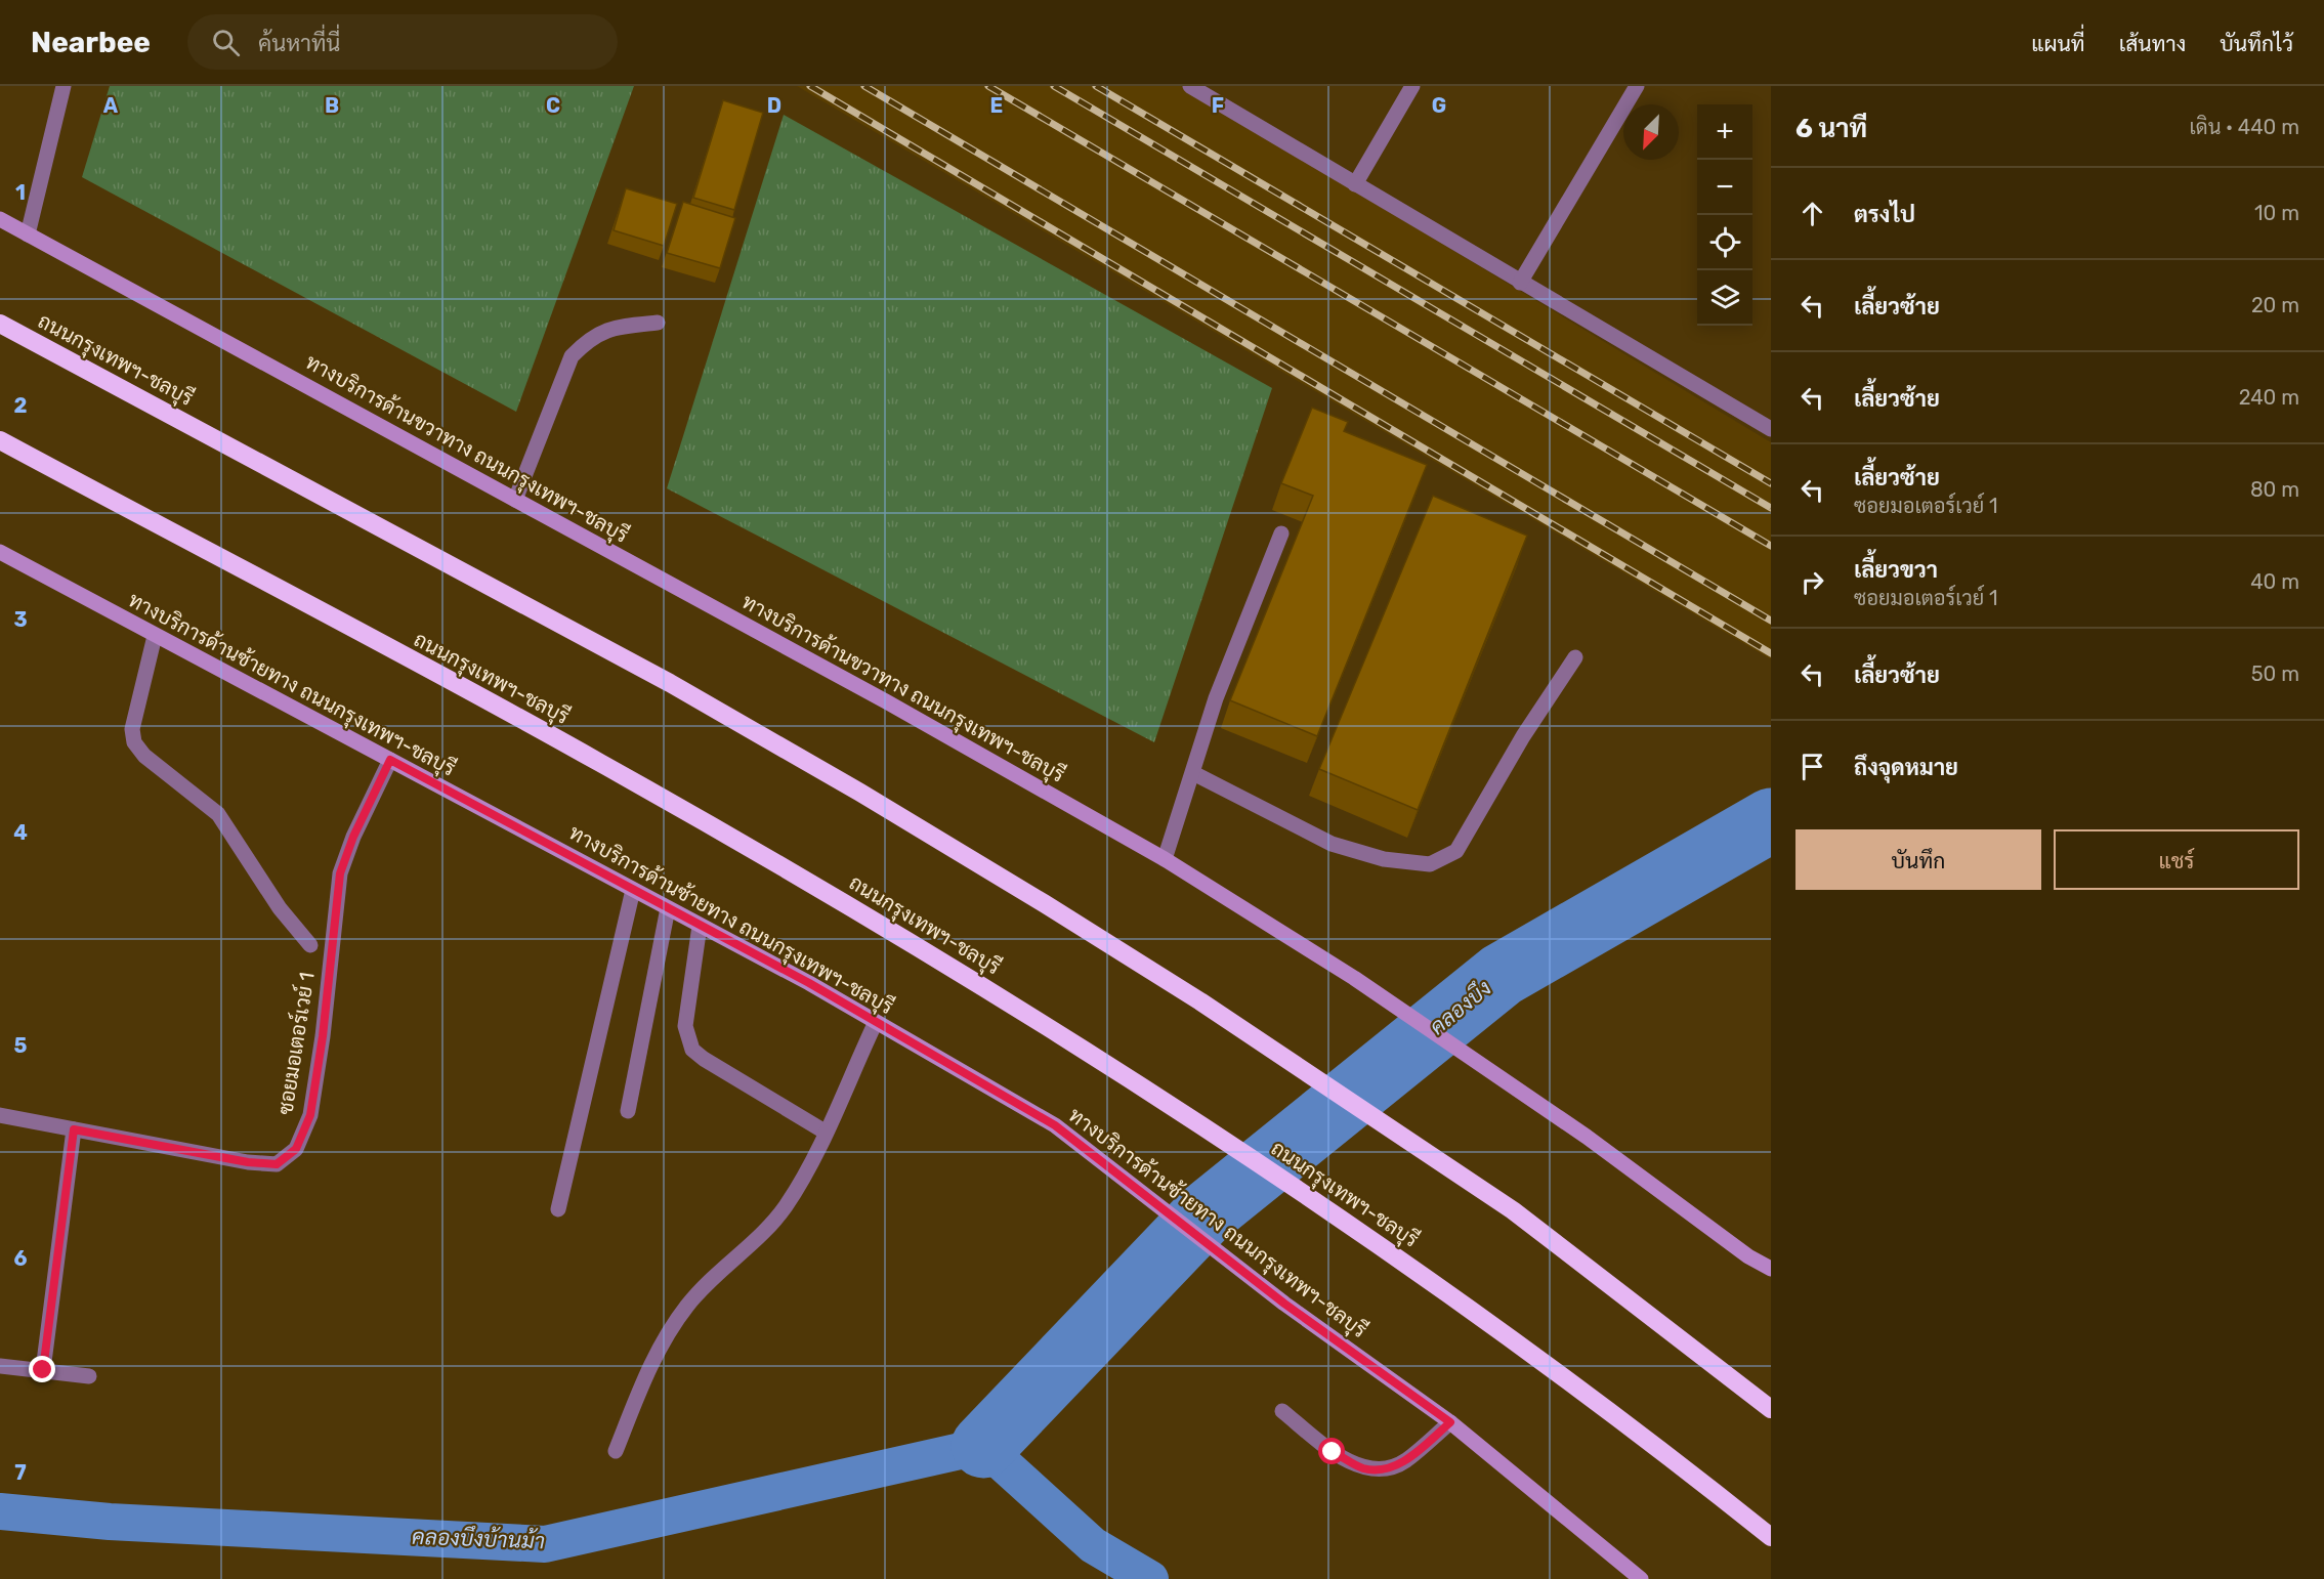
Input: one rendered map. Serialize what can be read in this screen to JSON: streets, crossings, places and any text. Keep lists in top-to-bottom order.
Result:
{
  "streets": {
    "highway": ["ถนนกรุงเทพฯ-ชลบุรี"],
    "main road": ["ทางบริการด้านขวาทาง ถนนกรุงเทพฯ-ชลบุรี", "ทางบริการด้านซ้ายทาง ถนนกรุงเทพฯ-ชลบุรี"],
    "street": ["ซอยมอเตอร์เวย์ 1"]
  },
  "crossings": [
    ["ทางบริการด้านซ้ายทาง ถนนกรุงเทพฯ-ชลบุรี", "ซอยมอเตอร์เวย์ 1"]
  ],
  "water": ["คลองบึง", "คลองบึงบ้านม้า"],
  "north": "bottom left",
  "page": {
    "header": "Nearbee",
    "search": "ค้นหาที่นี่",
    "nav": ["แผนที่", "เส้นทาง", "บันทึกไว้"],
    "heading": ["6 นาที", "เดิน · 440 m"],
    "map_buttons": ["+", "−"],
    "list": [
      ["ตรงไป", "10 m"],
      ["เลี้ยวซ้าย", "20 m"],
      ["เลี้ยวซ้าย", "240 m"],
      ["เลี้ยวซ้าย", "ซอยมอเตอร์เวย์ 1", "80 m"],
      ["เลี้ยวขวา", "ซอยมอเตอร์เวย์ 1", "40 m"],
      ["เลี้ยวซ้าย", "50 m"],
      "ถึงจุดหมาย"
    ],
    "buttons": ["บันทึก", "แชร์"]
  },
  "grid": {
    "columns": [
      "A",
      "B",
      "C",
      "D",
      "E",
      "F",
      "G"
    ],
    "rows": [
      "1",
      "2",
      "3",
      "4",
      "5",
      "6",
      "7"
    ]
  }
}
